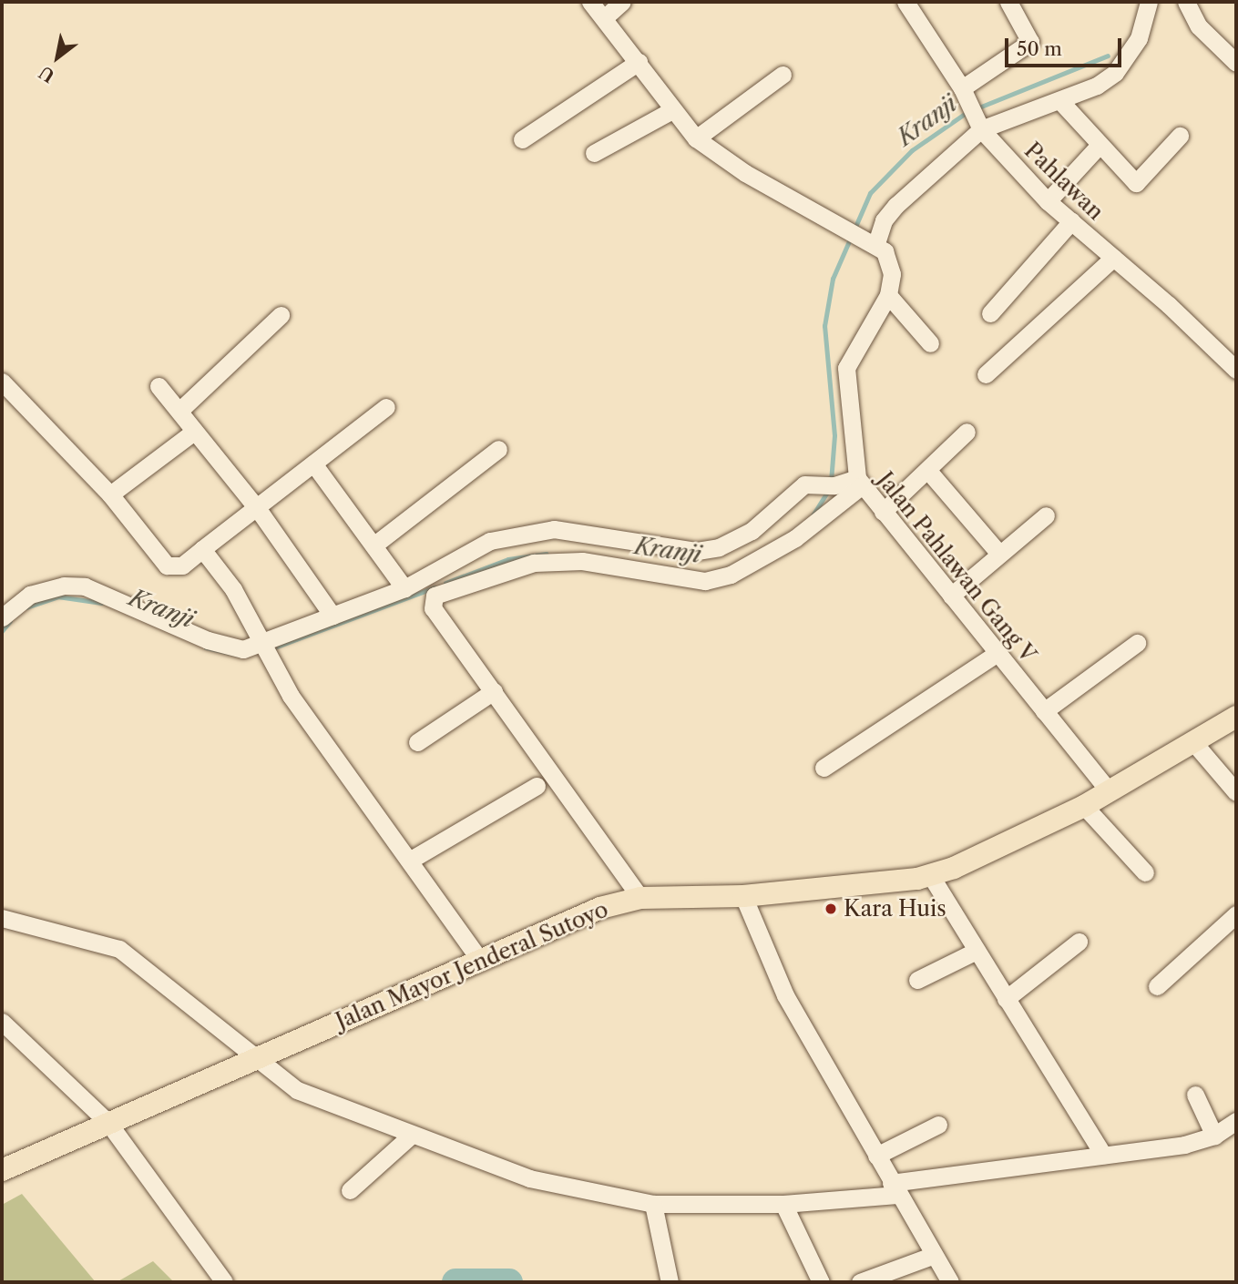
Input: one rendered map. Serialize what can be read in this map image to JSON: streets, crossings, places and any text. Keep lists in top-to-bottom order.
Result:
{
  "streets": {
    "main road": ["Jalan Mayor Jenderal Sutoyo"],
    "street": ["Pahlawan", "Jalan Pahlawan Gang V"]
  },
  "crossings": [
    ["Jalan Pahlawan Gang V", "Jalan Mayor Jenderal Sutoyo"]
  ],
  "water": ["Kranji"],
  "places": ["Kara Huis"],
  "scale_bar": "50 m",
  "north": "bottom left"
}
